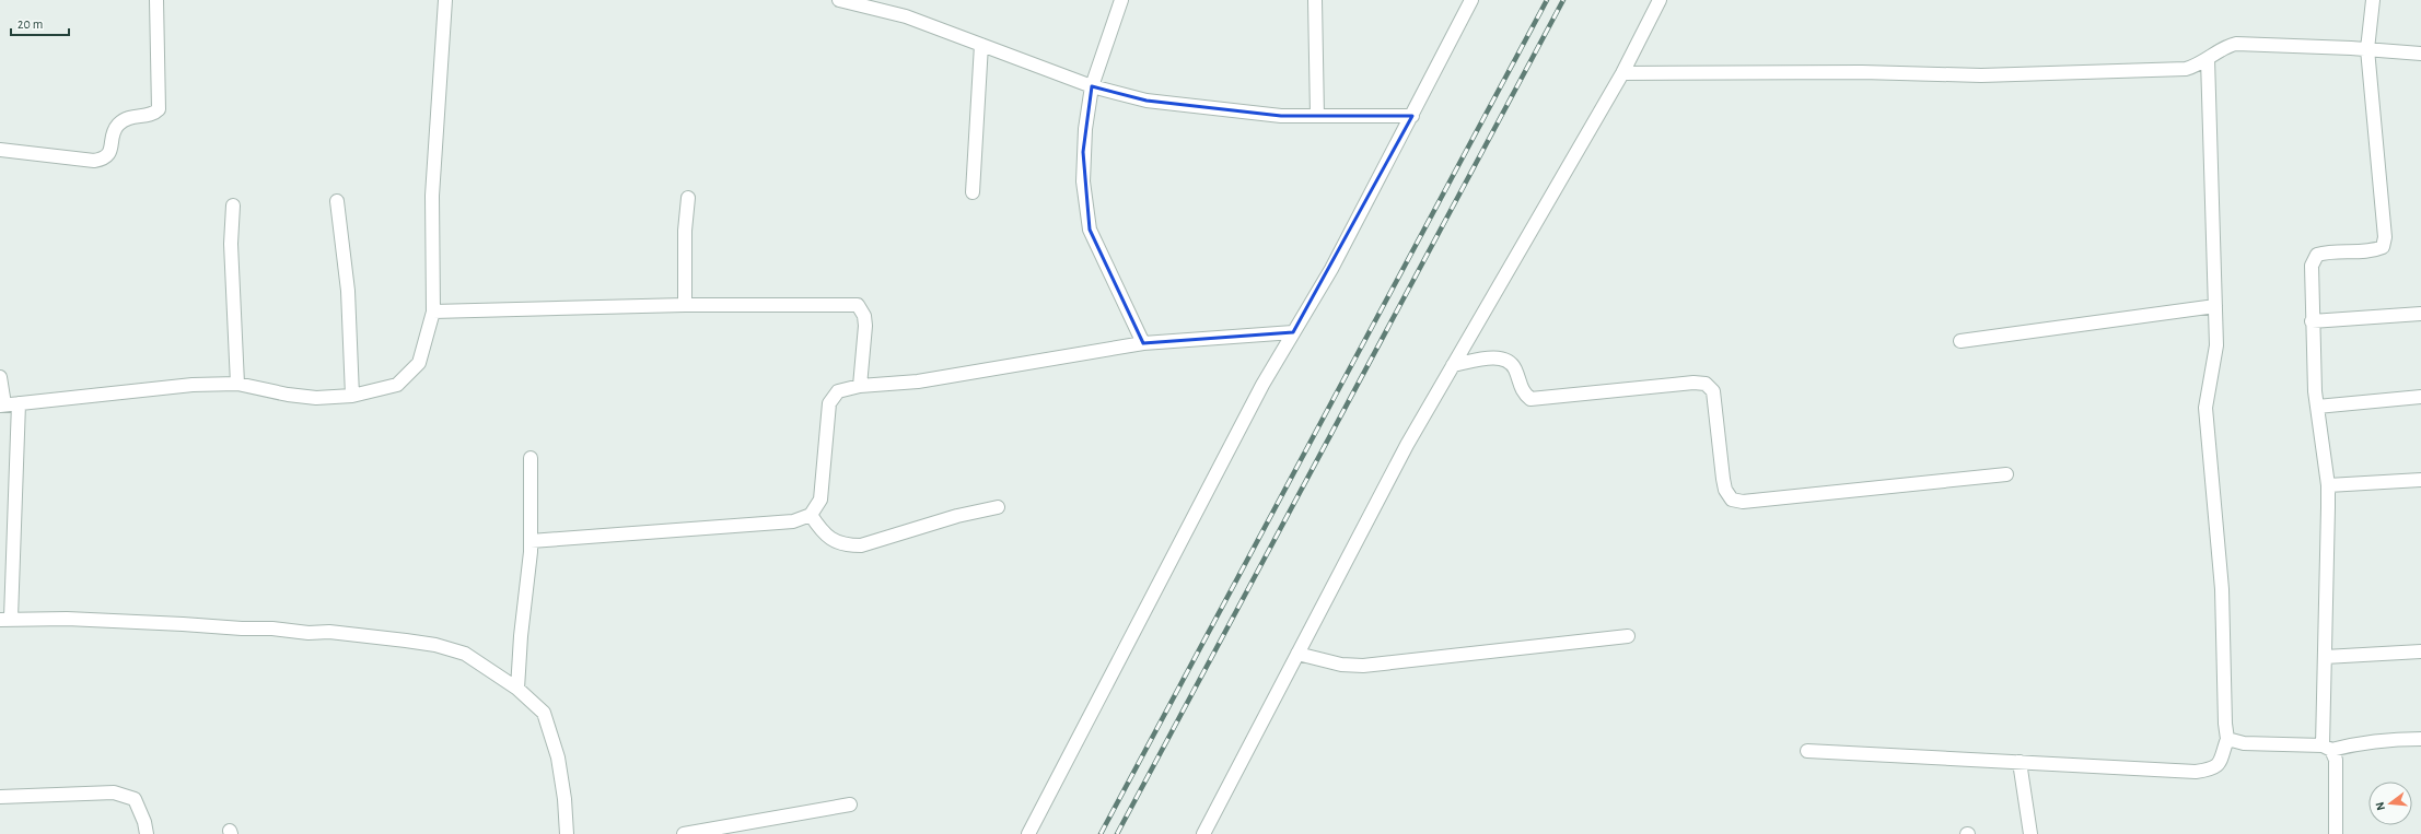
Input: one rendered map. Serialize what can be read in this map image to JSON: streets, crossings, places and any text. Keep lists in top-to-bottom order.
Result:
{
  "scale_bar": "20 m",
  "north": "left"
}
